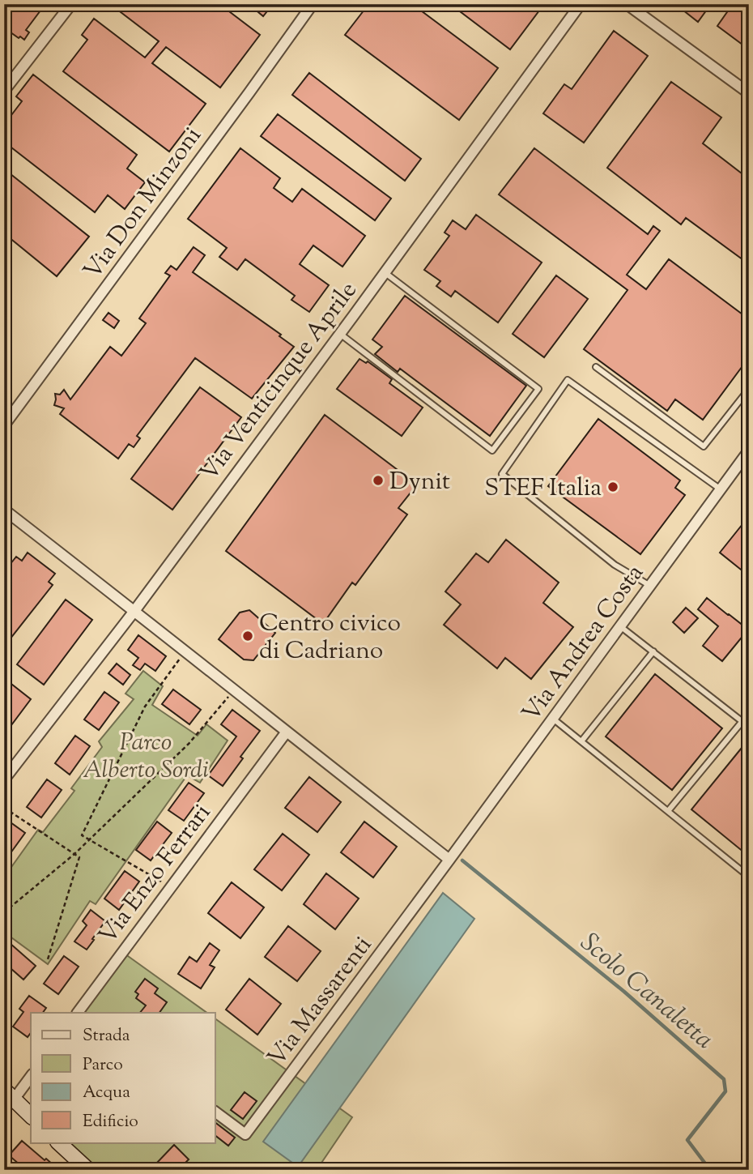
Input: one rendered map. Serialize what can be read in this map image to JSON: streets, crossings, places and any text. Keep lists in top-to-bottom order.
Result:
{
  "streets": {
    "street": [
      "Via Don Minzoni",
      "Via Venticinque Aprile",
      "Via Andrea Costa",
      "Via Enzo Ferrari",
      "Via Massarenti"
    ]
  },
  "crossings": [
    ["Via Andrea Costa", "Via Massarenti"]
  ],
  "water": ["Scolo Canaletta"],
  "parks": ["Parco Alberto Sordi"],
  "places": ["Dynit", "STEF Italia", "Centro civico di Cadriano"],
  "legend": [
    "Strada",
    "Parco",
    "Acqua",
    "Edificio"
  ]
}
